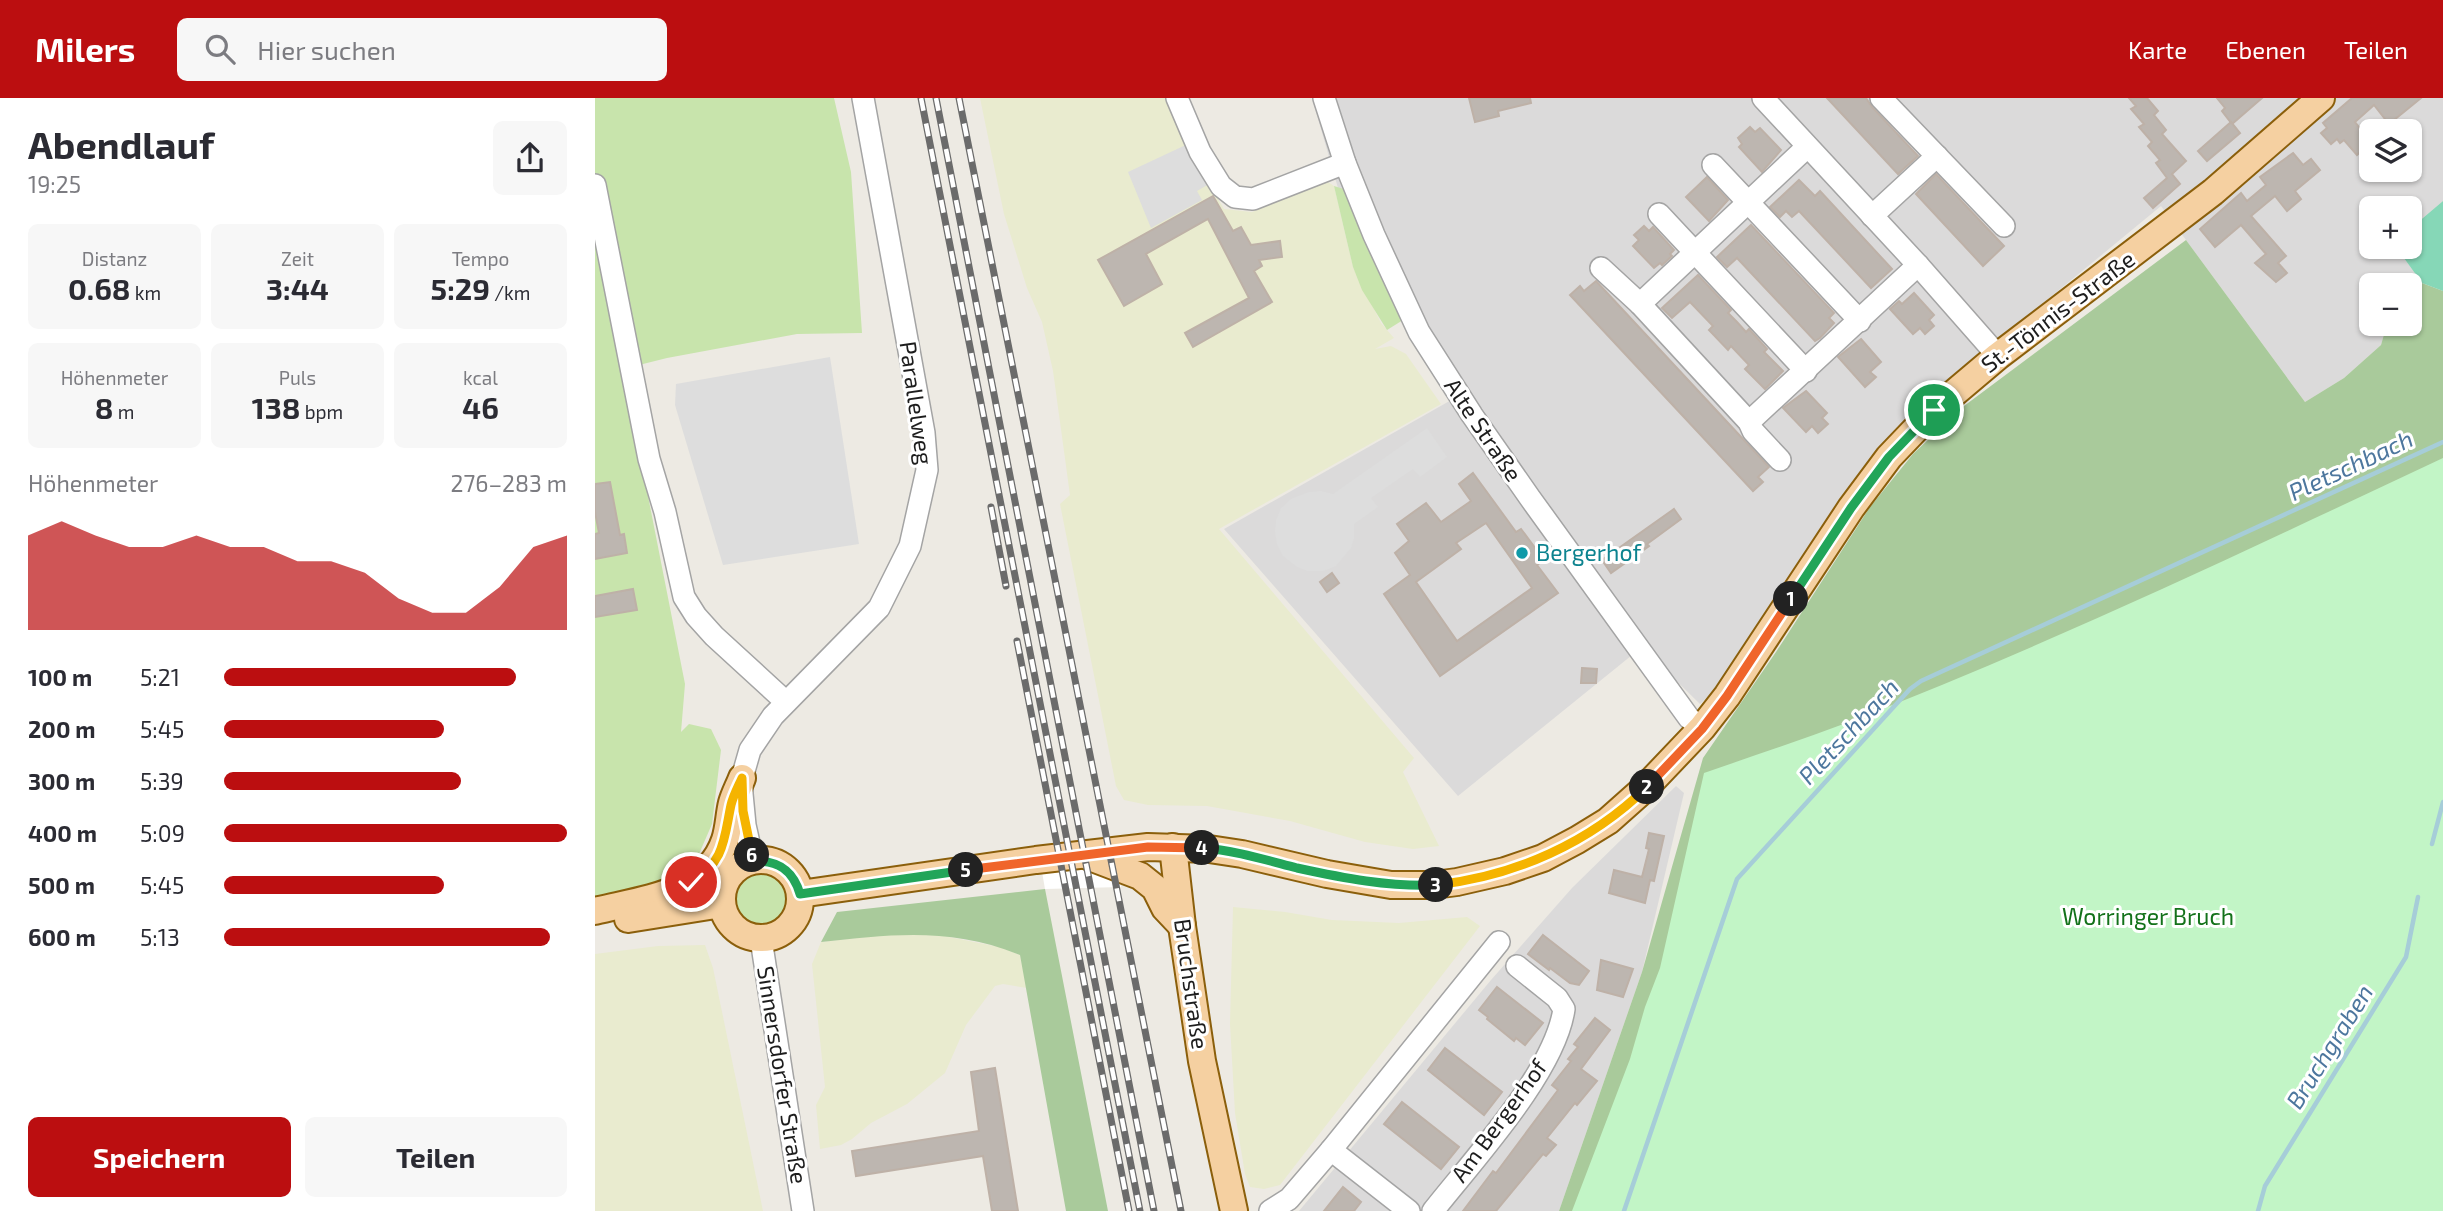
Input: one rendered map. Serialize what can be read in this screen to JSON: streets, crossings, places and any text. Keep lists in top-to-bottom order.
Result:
{
  "streets": {
    "main road": ["St.-Tönnis-Straße", "Bruchstraße"],
    "street": [
      "Parallelweg",
      "Alte Straße",
      "Sinnersdorfer Straße",
      "Am Bergerhof"
    ]
  },
  "crossings": [
    ["St.-Tönnis-Straße", "Alte Straße"],
    ["St.-Tönnis-Straße", "Bruchstraße"],
    ["Parallelweg", "Sinnersdorfer Straße"]
  ],
  "water": ["Pletschbach", "Bruchgraben"],
  "parks": ["Worringer Bruch"],
  "places": ["Bergerhof"],
  "page": {
    "header": "Milers",
    "search": "Hier suchen",
    "nav": ["Karte", "Ebenen", "Teilen"],
    "heading": ["Abendlauf", "19:25"],
    "map_buttons": ["+", "−"],
    "stats": [
      ["Distanz", "0.68 km"],
      ["Zeit", "3:44"],
      ["Tempo", "5:29 /km"],
      ["Höhenmeter", "8 m"],
      ["Puls", "138 bpm"],
      ["kcal", "46"]
    ],
    "chart": ["Höhenmeter", "276–283 m"],
    "pins": [
      "1",
      "2",
      "4",
      "6",
      "5",
      "3"
    ],
    "list": [
      {
        "name": "100 m",
        "note": "5:21"
      },
      {
        "name": "200 m",
        "note": "5:45"
      },
      {
        "name": "300 m",
        "note": "5:39"
      },
      {
        "name": "400 m",
        "note": "5:09"
      },
      {
        "name": "500 m",
        "note": "5:45"
      },
      {
        "name": "600 m",
        "note": "5:13"
      }
    ],
    "buttons": ["Speichern", "Teilen"]
  }
}
